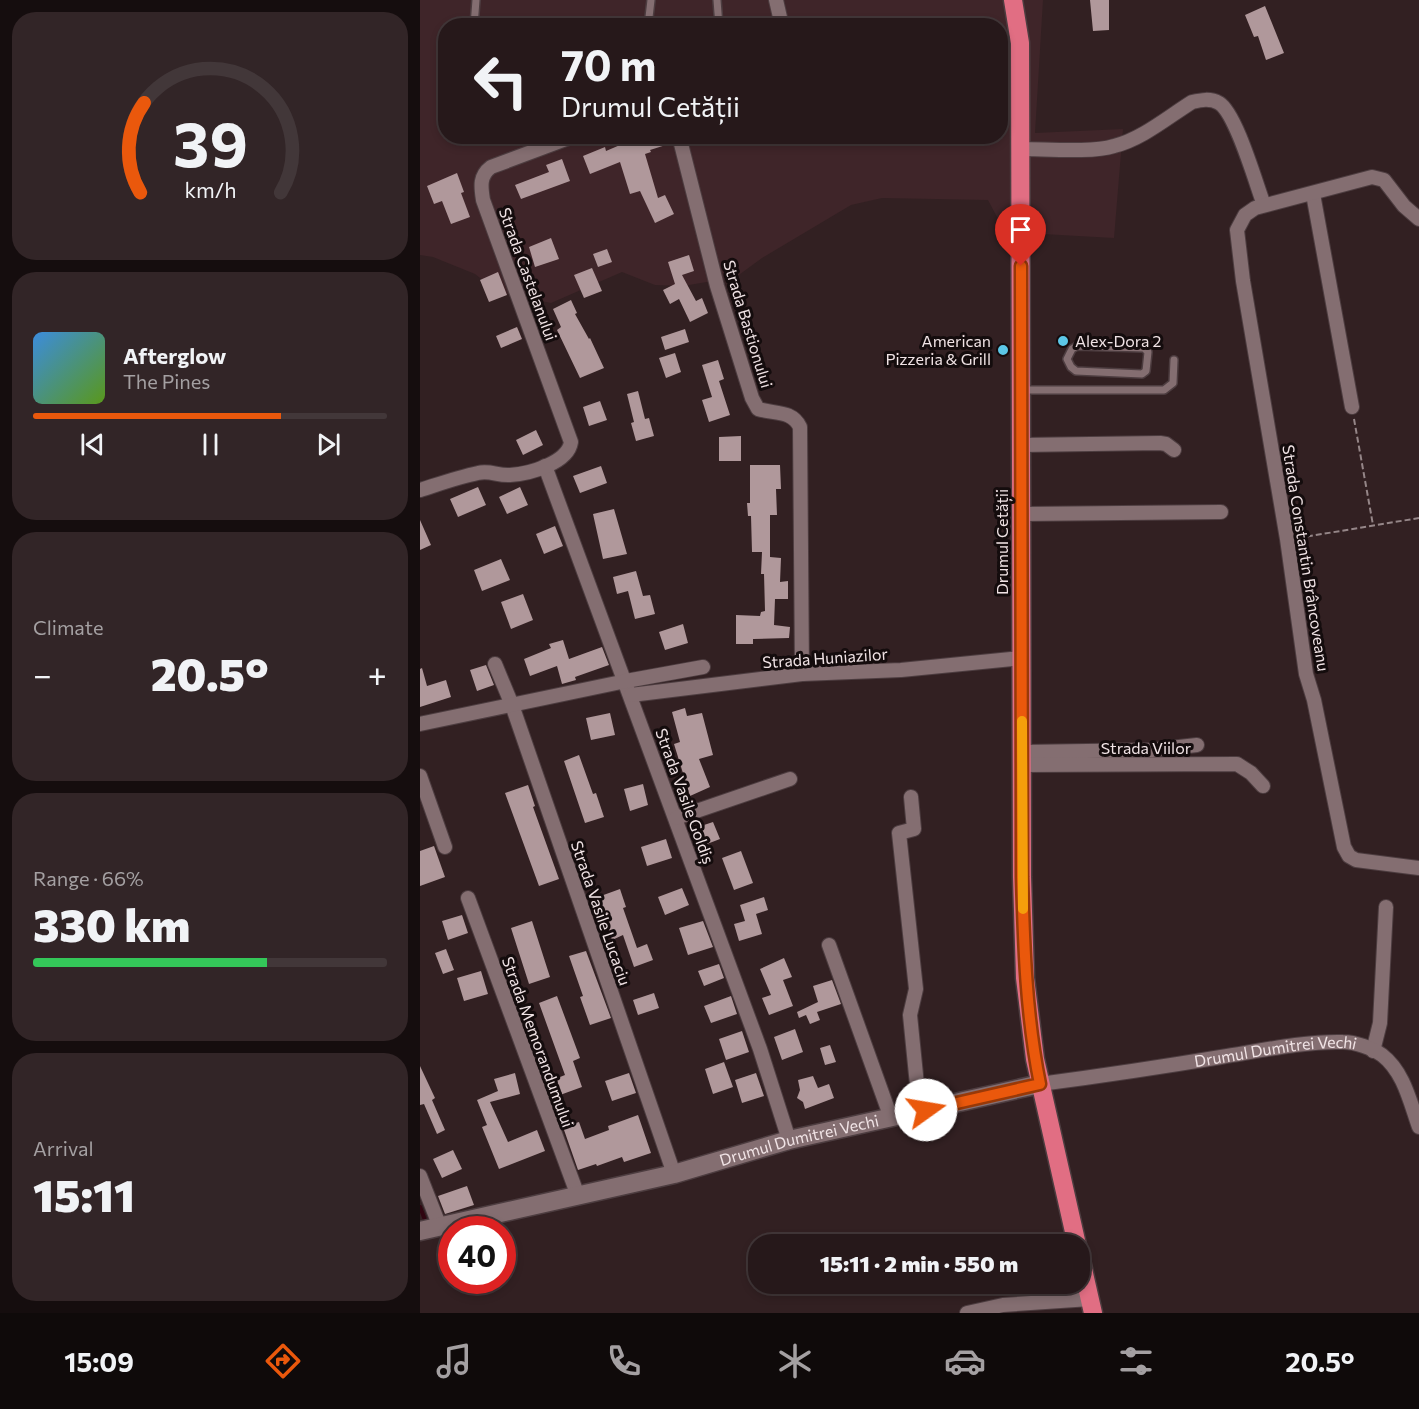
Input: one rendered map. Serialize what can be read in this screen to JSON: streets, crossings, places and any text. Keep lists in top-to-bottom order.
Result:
{
  "streets": {
    "highway": ["Drumul Cetății"],
    "street": [
      "Strada Castelanului",
      "Strada Bastionului",
      "Strada Constantin Brâncoveanu",
      "Strada Huniazilor",
      "Strada Viilor",
      "Strada Vasile Goldiș",
      "Strada Vasile Lucaciu",
      "Strada Memorandumului",
      "Drumul Dumitrei Vechi"
    ]
  },
  "crossings": [
    ["Strada Castelanului", "Strada Vasile Goldiș"],
    ["Strada Bastionului", "Strada Huniazilor"],
    ["Drumul Cetății", "Strada Huniazilor"],
    ["Drumul Cetății", "Strada Viilor"],
    ["Drumul Cetății", "Drumul Dumitrei Vechi"],
    ["Strada Huniazilor", "Strada Vasile Goldiș"],
    ["Strada Vasile Goldiș", "Drumul Dumitrei Vechi"],
    ["Strada Vasile Lucaciu", "Drumul Dumitrei Vechi"],
    ["Strada Memorandumului", "Drumul Dumitrei Vechi"]
  ],
  "places": ["Alex-Dora 2", "American Pizzeria & Grill"],
  "page": {
    "turn": ["70 m", "Drumul Cetății"],
    "song": ["Afterglow", "The Pines"],
    "tile": [
      "Climate",
      ["Range · 66%", "330 km"],
      ["Arrival", "15:11"]
    ],
    "heat": ["−", "20.5°", "+"],
    "limit": "40",
    "trip": "15:11 · 2 min · 550 m",
    "tabs": ["15:09", "20.5°"],
    "gauge": ["39", "km/h"]
  }
}
